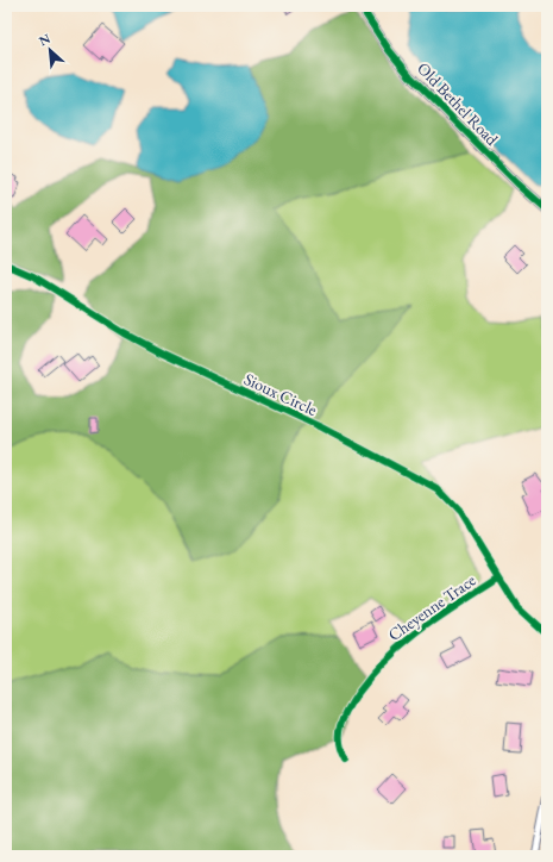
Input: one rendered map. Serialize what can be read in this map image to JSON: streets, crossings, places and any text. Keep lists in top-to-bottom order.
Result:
{
  "streets": {
    "street": ["Old Bethel Road", "Sioux Circle", "Cheyenne Trace"]
  },
  "crossings": [
    ["Sioux Circle", "Cheyenne Trace"]
  ],
  "north": "top left"
}
